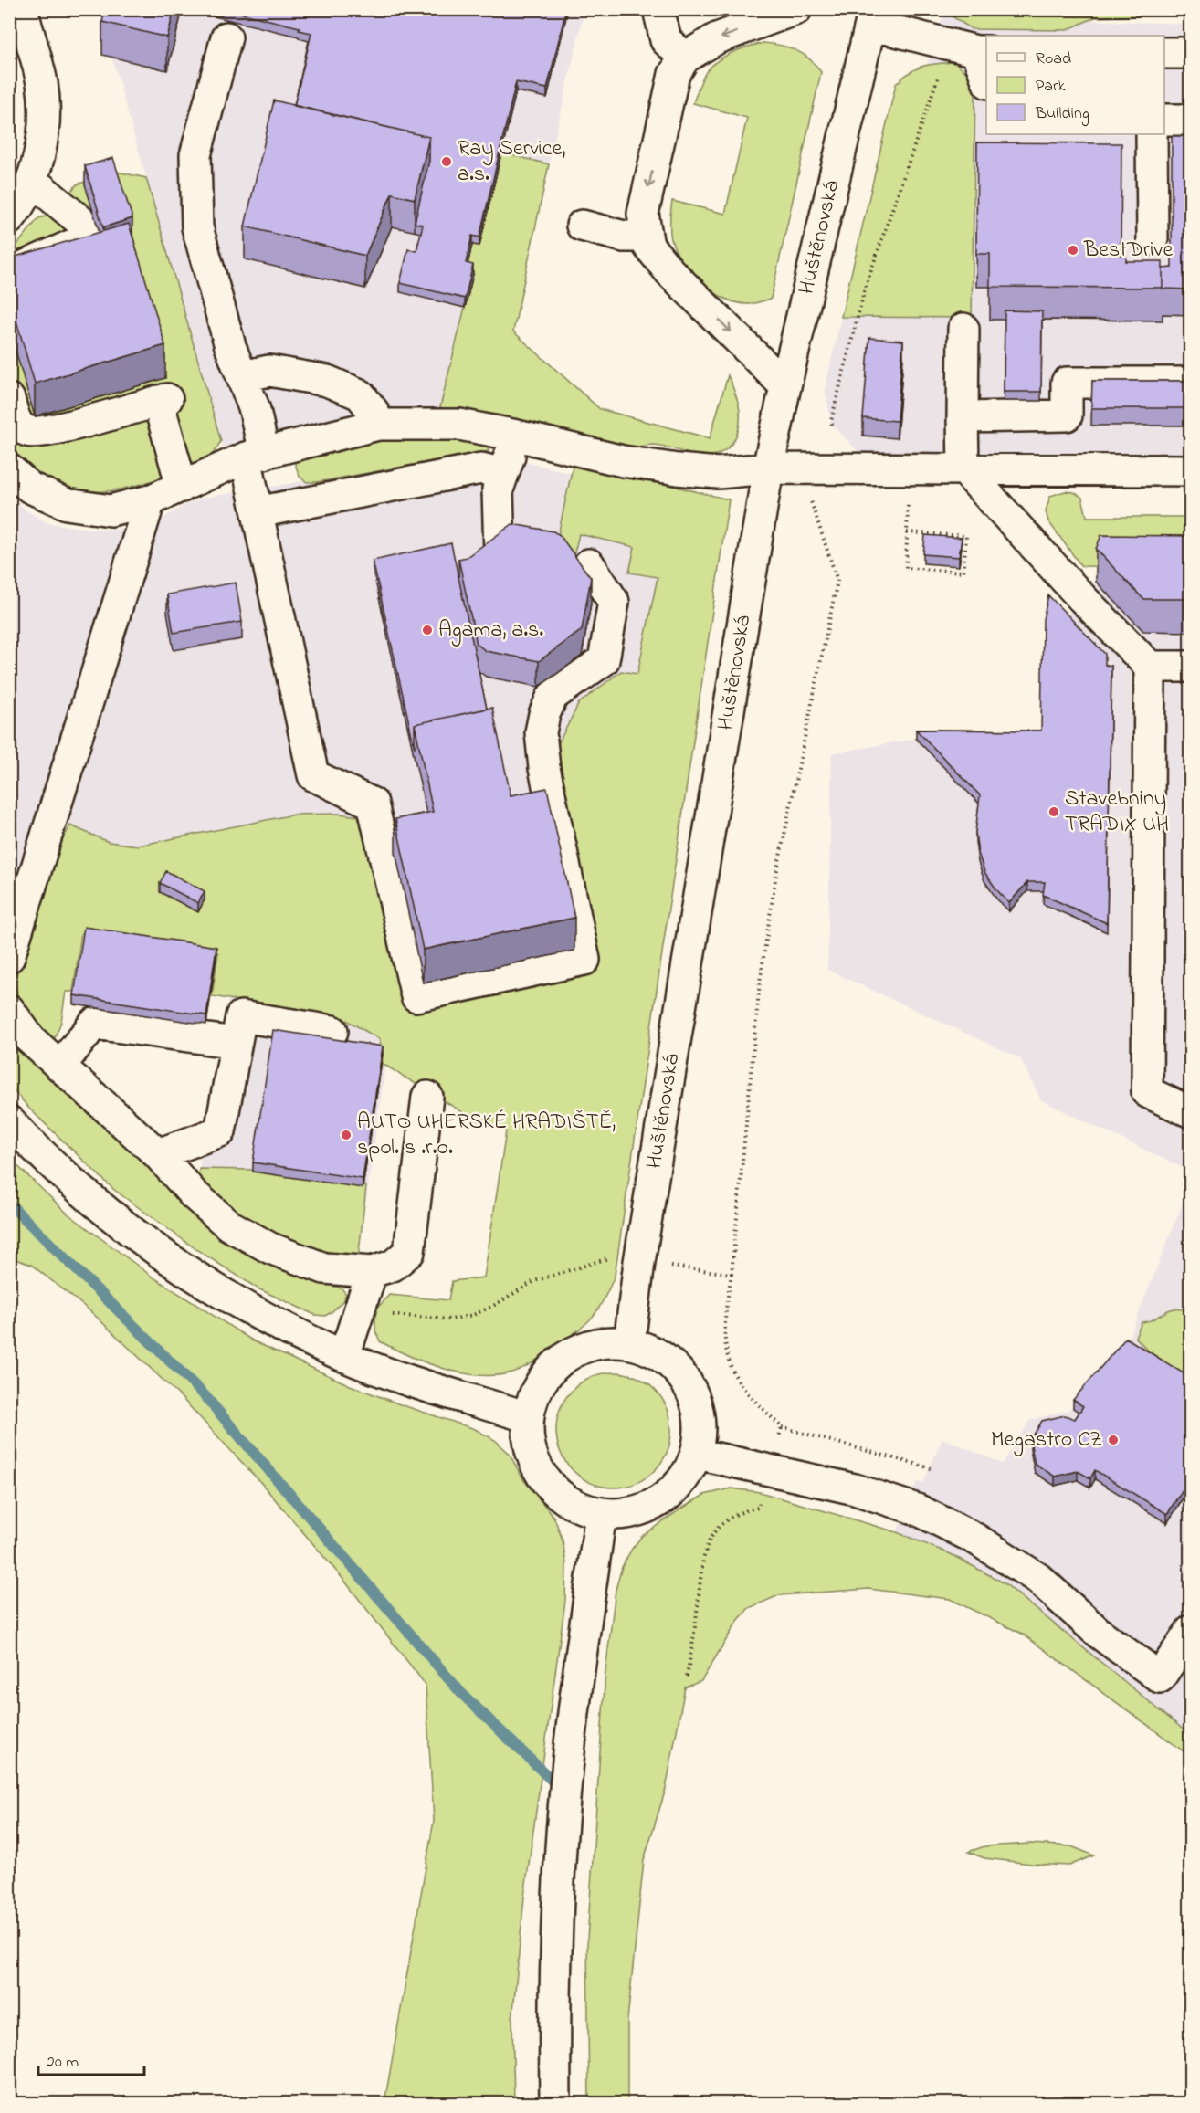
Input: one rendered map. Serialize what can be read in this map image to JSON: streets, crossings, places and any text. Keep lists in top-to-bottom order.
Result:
{
  "streets": {
    "street": ["Huštěnovská"]
  },
  "places": [
    "Ray Service, a.s.",
    "BestDrive",
    "Agama, a.s.",
    "Stavebniny TRADIX UH",
    "AUTO UHERSKÉ HRADIŠTĚ, spol. s .r.o.",
    "Megastro CZ"
  ],
  "legend": ["Road", "Park", "Building"],
  "scale_bar": "20 m"
}
